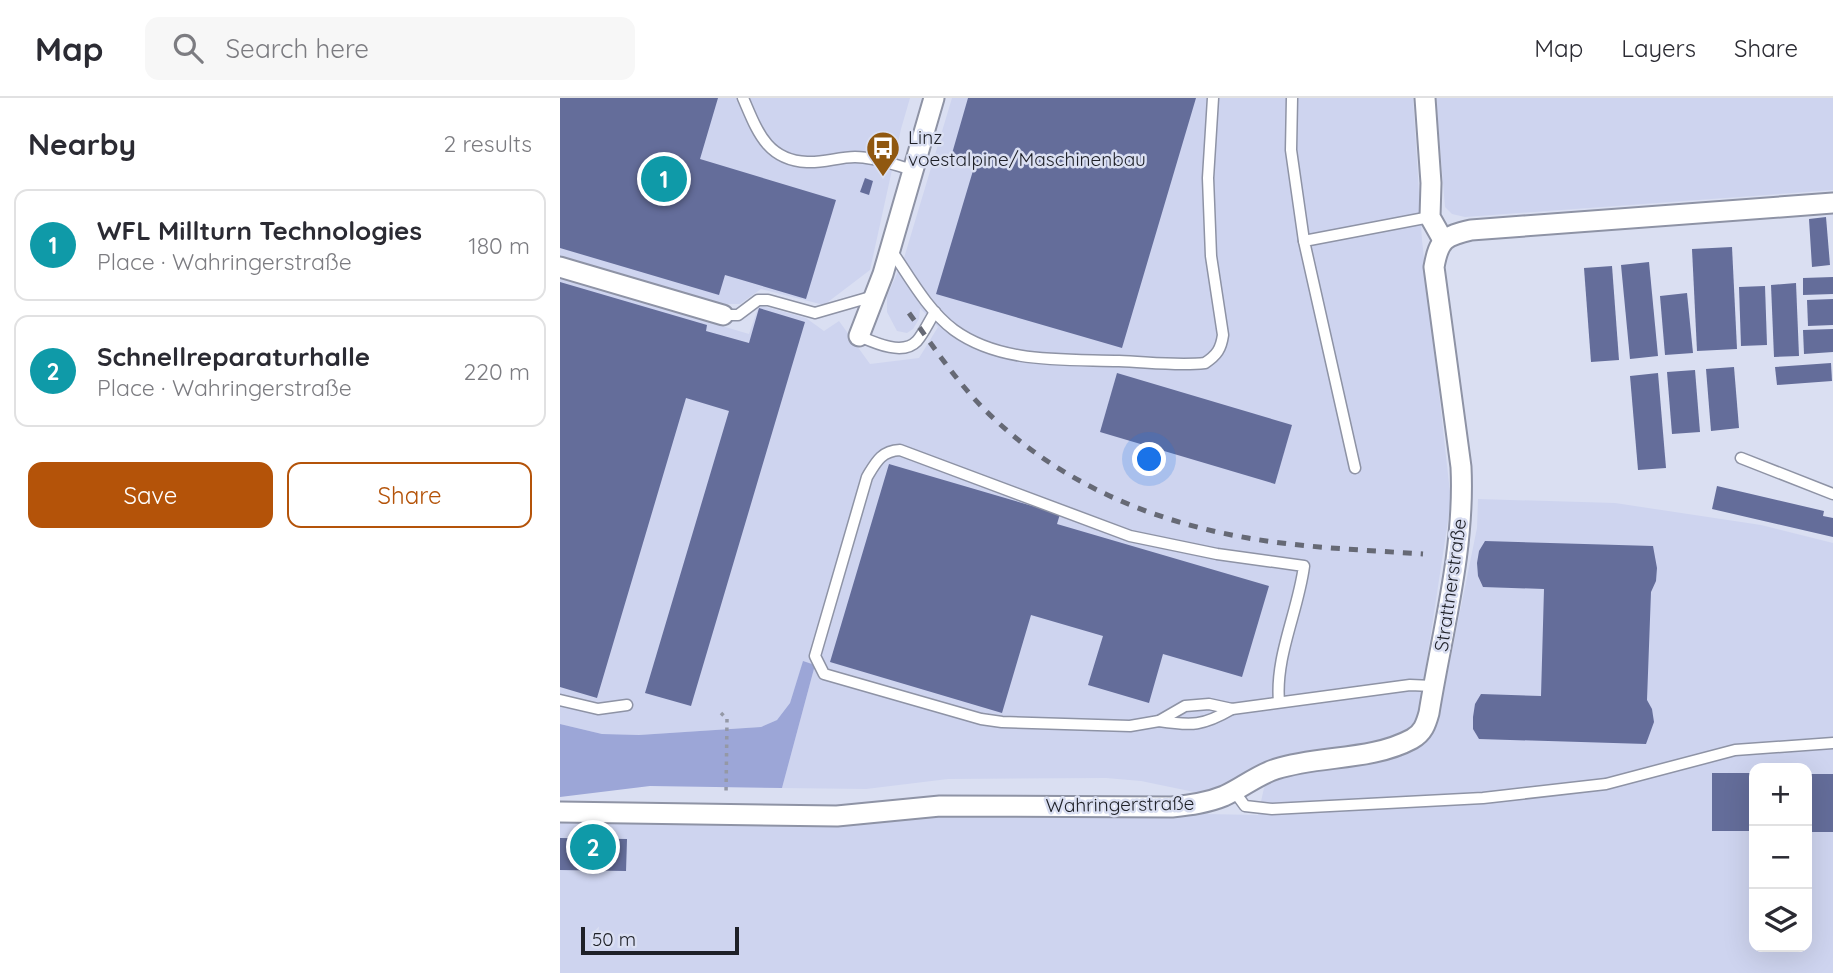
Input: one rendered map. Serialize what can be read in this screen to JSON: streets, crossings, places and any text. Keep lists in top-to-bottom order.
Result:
{
  "streets": {
    "street": ["Strattnerstraße", "Wahringerstraße"]
  },
  "crossings": [
    ["Strattnerstraße", "Wahringerstraße"]
  ],
  "places": {
    "bus stop": ["Linz voestalpine/Maschinenbau"]
  },
  "scale_bar": "50 m",
  "page": {
    "header": "Map",
    "search": "Search here",
    "nav": ["Map", "Layers", "Share"],
    "heading": ["Nearby", "2 results"],
    "pins": ["1", "2"],
    "list": [
      {
        "mark": "1",
        "name": "WFL Millturn Technologies",
        "note": "Place · Wahringerstraße",
        "value": "180 m"
      },
      {
        "mark": "2",
        "name": "Schnellreparaturhalle",
        "note": "Place · Wahringerstraße",
        "value": "220 m"
      }
    ],
    "buttons": ["Save", "Share"],
    "map_buttons": ["+", "−"],
    "scale": "50 m"
  }
}
